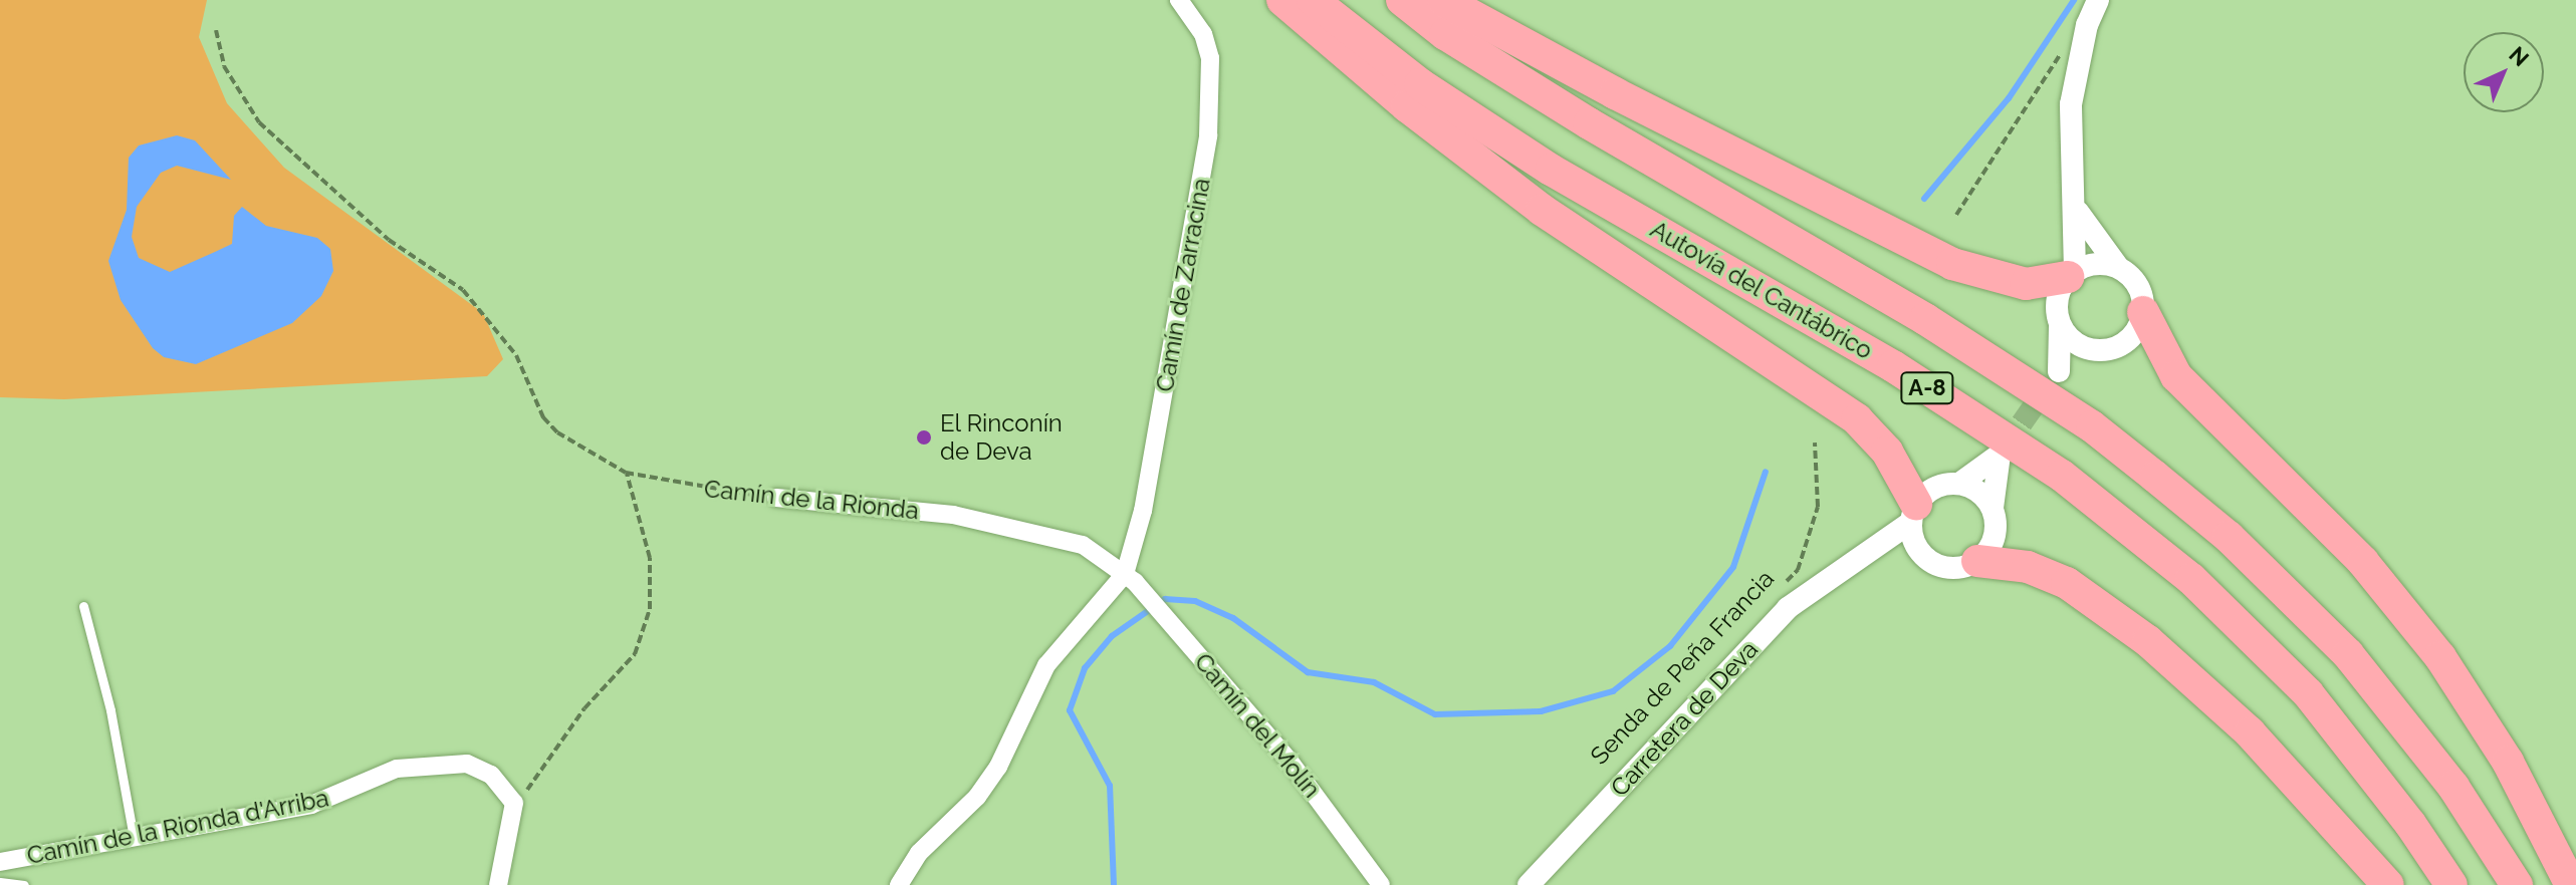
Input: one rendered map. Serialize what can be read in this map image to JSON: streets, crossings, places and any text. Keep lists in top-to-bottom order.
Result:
{
  "streets": {
    "highway": ["Autovía del Cantábrico", "A-8"],
    "street": [
      "Camín de Zarracina",
      "Camín de la Rionda",
      "Carretera de Deva",
      "Camín del Molín",
      "Camín de la Rionda d'Arriba"
    ],
    "path": ["Senda de Peña Francia"]
  },
  "crossings": [
    ["Camín de Zarracina", "Camín de la Rionda"],
    ["Camín de Zarracina", "Camín del Molín"],
    ["Camín de la Rionda", "Camín del Molín"]
  ],
  "places": ["El Rinconín de Deva"],
  "north": "top right"
}
